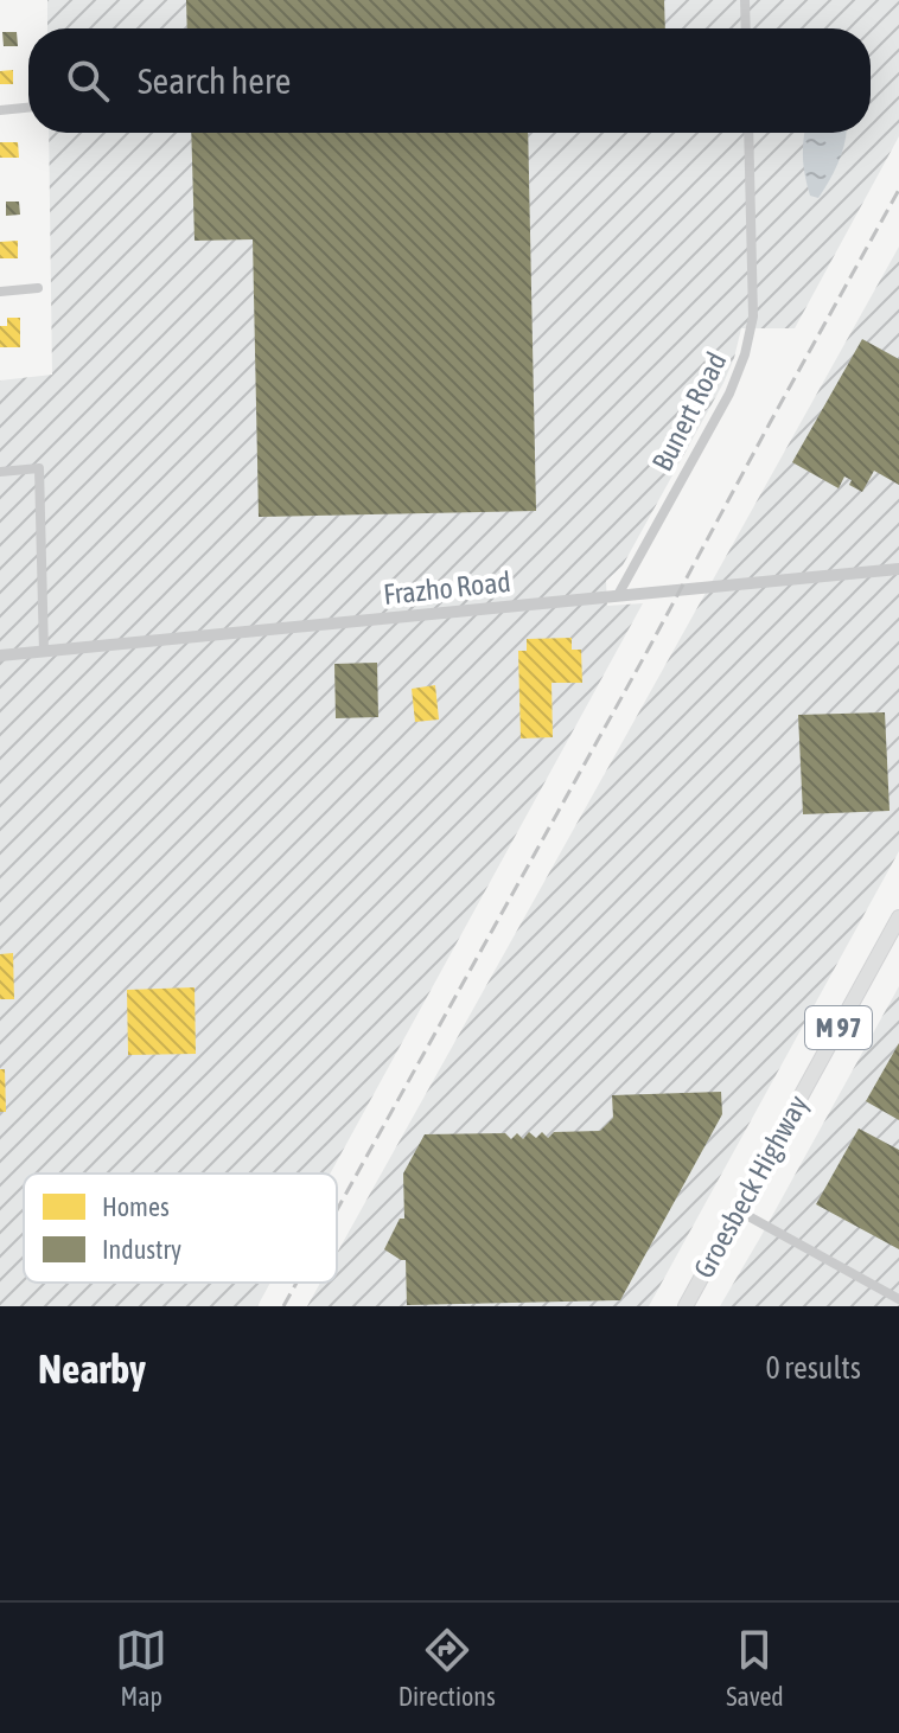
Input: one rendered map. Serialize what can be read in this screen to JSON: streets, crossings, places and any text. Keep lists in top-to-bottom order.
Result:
{
  "streets": {
    "main road": ["M 97", "Groesbeck Highway"],
    "street": ["Bunert Road", "Frazho Road"]
  },
  "crossings": [
    ["Bunert Road", "Frazho Road"]
  ],
  "legend": ["Homes", "Industry"],
  "page": {
    "search": "Search here",
    "heading": ["Nearby", "0 results"],
    "nav": ["Map", "Directions", "Saved"]
  }
}
